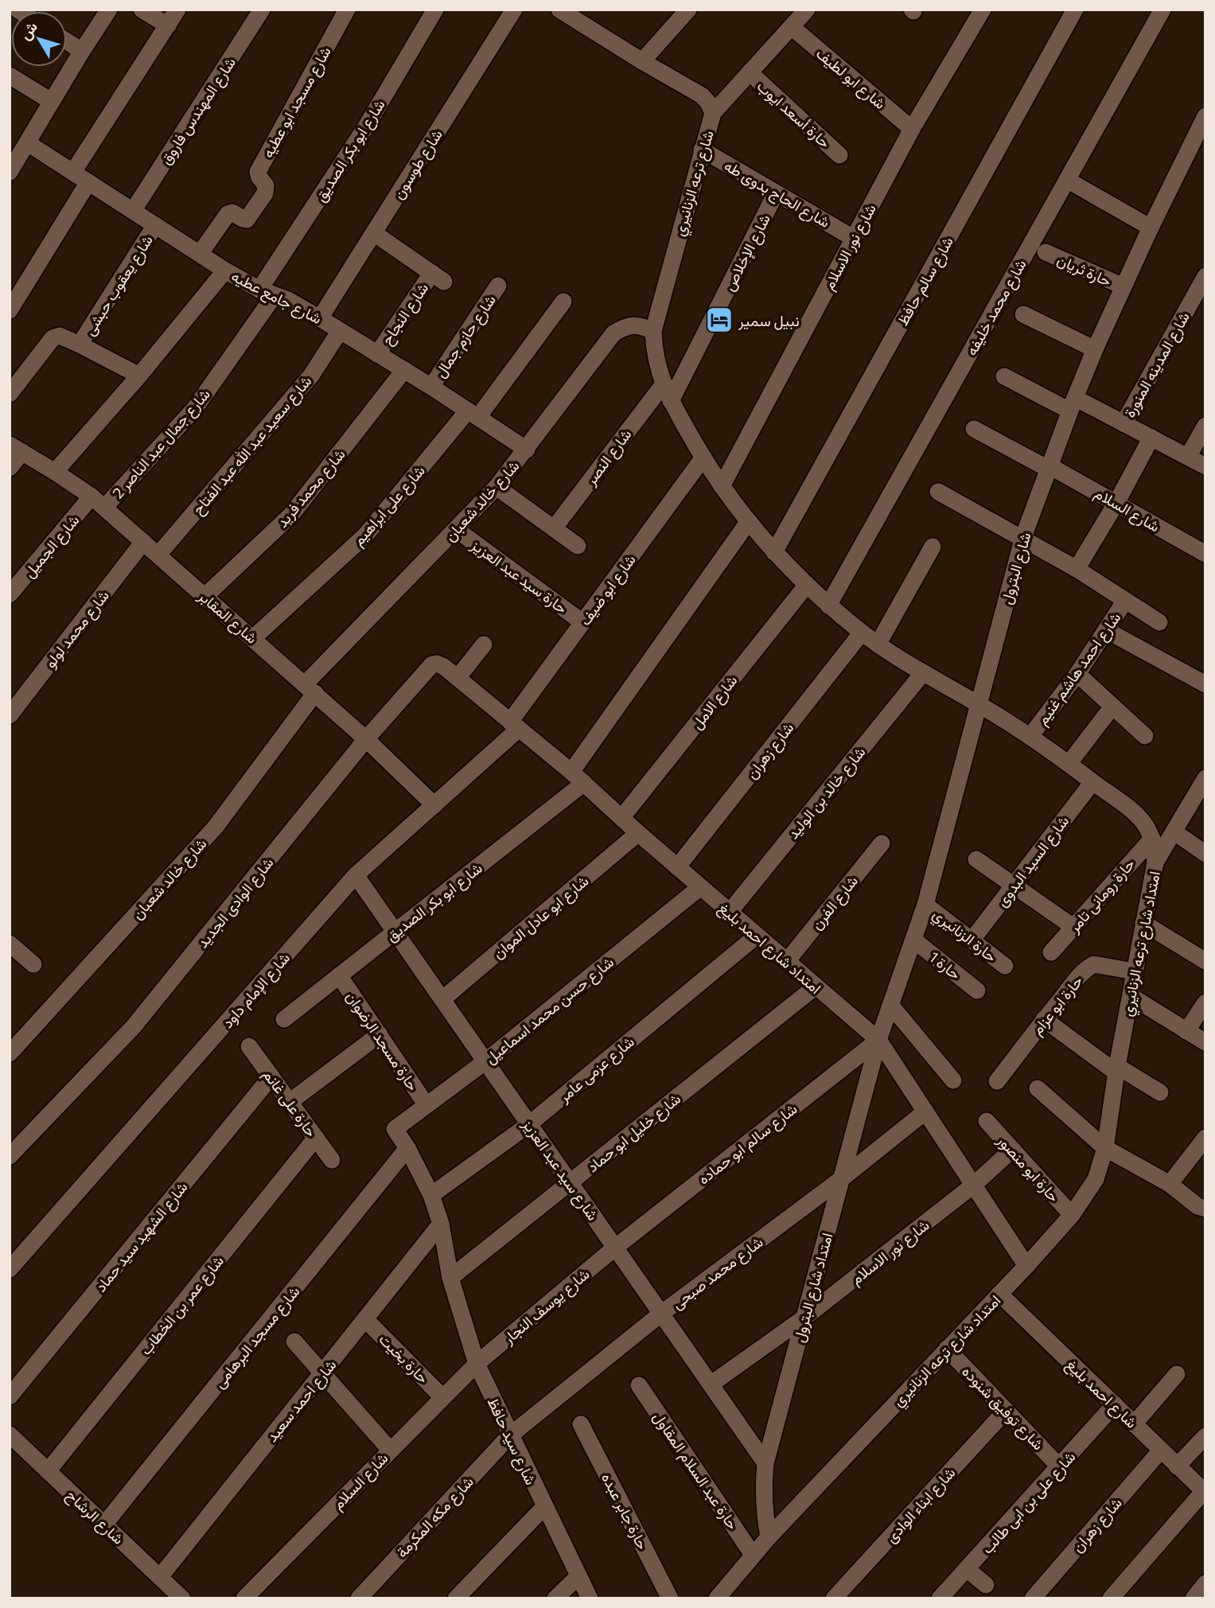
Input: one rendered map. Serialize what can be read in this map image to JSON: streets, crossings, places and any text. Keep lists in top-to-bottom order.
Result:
{
  "streets": {
    "street": [
      "شارع ابو لطيف",
      "شارع مسجد ابو عطيه",
      "شارع المهندس فاروق",
      "حارة أسعد ايوب",
      "شارع ابو بكر الصديق",
      "شارع طوسون",
      "شارع ترعه الزنانيري",
      "شارع الحاج بدوى طه",
      "شارع نور الاسلام",
      "شارع الإخلاص",
      "حارة ثريان",
      "شارع سالم حافظ",
      "شارع يعقوب حبشى",
      "شارع جامع عطيه",
      "شارع محمد خليفه",
      "شارع النجاح",
      "شارع حازم جمال",
      "شارع المدينه المنورة",
      "شارع جمال عبد الناصر 2",
      "شارع سعيد عبد الله عبد الفتاح",
      "شارع النصر",
      "شارع محمد فريد",
      "شارع خالد شعبان",
      "شارع على ابراهيم",
      "شارع السلام",
      "شارع الجميل",
      "شارع البترول",
      "حارة سيد عبد العزيز",
      "شارع ابو ضيف",
      "شارع المقابر",
      "شارع محمد لولو",
      "شارع احمد هاشم غنيم",
      "شارع الامل",
      "شارع زهران",
      "شارع خالد بن الوليد",
      "شارع السيد البدوى",
      "حارة رومانى تامر",
      "شارع الوادى الجديد",
      "شارع الفرن",
      "شارع ابو عادل الموان",
      "حارة الزنانيري",
      "امتداد شارع ترعه الزنانيري",
      "امتداد شارع احمد بليغ",
      "حارة 1",
      "شارع الإمام داود",
      "حارة ابو عزام",
      "شارع حسن محمد اسماعيل",
      "حارة مسجد الرضوان",
      "شارع عزمى عامر",
      "حارة على غانم",
      "شارع خليل ابو حماد",
      "شارع سالم ابو حماده",
      "حارة ابو منصور",
      "شارع سيد عبد العزيز",
      "شارع الشهيد سيد حماد",
      "شارع محمد صبحى",
      "امتداد شارع البترول",
      "شارع عمر بن الخطاب",
      "شارع يوسف النجار",
      "شارع مسجد البرهامى",
      "حارة بخيت",
      "شارع احمد بليغ",
      "شارع احمد سعيد",
      "شارع توفيق شنوده",
      "شارع سيد حافظ",
      "حارة عبد السلام المقاول",
      "شارع على بن ابى طالب",
      "شارع ابناء الوادى",
      "حارة جابر عبده",
      "شارع الرشاح",
      "شارع مكه المكرمة"
    ]
  },
  "crossings": [
    ["شارع ابو لطيف", "شارع نور الاسلام"],
    ["شارع مسجد ابو عطيه", "شارع جامع عطيه"],
    ["شارع المهندس فاروق", "شارع جامع عطيه"],
    ["شارع ابو بكر الصديق", "شارع جامع عطيه"],
    ["شارع ابو بكر الصديق", "شارع جمال عبد الناصر 2"],
    ["شارع ابو بكر الصديق", "امتداد شارع ترعه الزنانيري"],
    ["شارع ابو بكر الصديق", "امتداد شارع احمد بليغ"],
    ["شارع ابو بكر الصديق", "حارة مسجد الرضوان"],
    ["شارع ابو بكر الصديق", "شارع سيد عبد العزيز"],
    ["شارع طوسون", "شارع جامع عطيه"],
    ["شارع طوسون", "شارع النجاح"],
    ["شارع ترعه الزنانيري", "شارع الحاج بدوى طه"],
    ["شارع ترعه الزنانيري", "شارع الإخلاص"],
    ["شارع ترعه الزنانيري", "شارع النصر"],
    ["شارع ترعه الزنانيري", "شارع خالد شعبان"],
    ["شارع ترعه الزنانيري", "امتداد شارع ترعه الزنانيري"],
    ["شارع الحاج بدوى طه", "شارع نور الاسلام"],
    ["شارع الحاج بدوى طه", "شارع الإخلاص"],
    ["شارع نور الاسلام", "امتداد شارع ترعه الزنانيري"],
    ["شارع نور الاسلام", "امتداد شارع احمد بليغ"],
    ["شارع نور الاسلام", "حارة ابو منصور"],
    ["شارع نور الاسلام", "شارع سيد عبد العزيز"],
    ["شارع نور الاسلام", "امتداد شارع البترول"],
    ["شارع الإخلاص", "امتداد شارع ترعه الزنانيري"],
    ["حارة ثريان", "شارع البترول"],
    ["شارع سالم حافظ", "امتداد شارع ترعه الزنانيري"],
    ["شارع يعقوب حبشى", "شارع جامع عطيه"],
    ["شارع جامع عطيه", "شارع النجاح"],
    ["شارع جامع عطيه", "شارع حازم جمال"],
    ["شارع جامع عطيه", "شارع جمال عبد الناصر 2"],
    ["شارع جامع عطيه", "شارع سعيد عبد الله عبد الفتاح"],
    ["شارع جامع عطيه", "شارع محمد فريد"],
    ["شارع جامع عطيه", "شارع خالد شعبان"],
    ["شارع جامع عطيه", "شارع على ابراهيم"],
    ["شارع محمد خليفه", "امتداد شارع ترعه الزنانيري"],
    ["شارع جمال عبد الناصر 2", "شارع الجميل"],
    ["شارع جمال عبد الناصر 2", "شارع المقابر"],
    ["شارع سعيد عبد الله عبد الفتاح", "شارع المقابر"],
    ["شارع محمد فريد", "شارع المقابر"],
    ["شارع خالد شعبان", "حارة سيد عبد العزيز"],
    ["شارع خالد شعبان", "شارع المقابر"],
    ["شارع على ابراهيم", "شارع المقابر"],
    ["شارع السلام", "شارع البترول"],
    ["شارع السلام", "شارع يوسف النجار"],
    ["شارع السلام", "حارة بخيت"],
    ["شارع السلام", "شارع سيد حافظ"],
    ["شارع الجميل", "شارع المقابر"],
    ["شارع البترول", "حارة الزنانيري"],
    ["شارع البترول", "امتداد شارع ترعه الزنانيري"],
    ["شارع البترول", "امتداد شارع احمد بليغ"],
    ["شارع البترول", "حارة 1"],
    ["شارع البترول", "شارع سالم ابو حماده"],
    ["شارع البترول", "امتداد شارع البترول"],
    ["حارة سيد عبد العزيز", "شارع ابو ضيف"],
    ["شارع ابو ضيف", "امتداد شارع ترعه الزنانيري"],
    ["شارع ابو ضيف", "امتداد شارع احمد بليغ"],
    ["شارع ابو ضيف", "شارع الإمام داود"],
    ["شارع المقابر", "شارع محمد لولو"],
    ["شارع المقابر", "شارع الوادى الجديد"],
    ["شارع المقابر", "شارع الإمام داود"],
    ["شارع احمد هاشم غنيم", "امتداد شارع ترعه الزنانيري"],
    ["شارع الامل", "امتداد شارع ترعه الزنانيري"],
    ["شارع الامل", "امتداد شارع احمد بليغ"],
    ["شارع زهران", "امتداد شارع ترعه الزنانيري"],
    ["شارع زهران", "امتداد شارع احمد بليغ"],
    ["شارع زهران", "شارع احمد بليغ"],
    ["شارع خالد بن الوليد", "امتداد شارع ترعه الزنانيري"],
    ["شارع خالد بن الوليد", "امتداد شارع احمد بليغ"],
    ["شارع السيد البدوى", "حارة الزنانيري"],
    ["شارع السيد البدوى", "امتداد شارع ترعه الزنانيري"],
    ["حارة رومانى تامر", "امتداد شارع ترعه الزنانيري"],
    ["شارع الوادى الجديد", "امتداد شارع احمد بليغ"],
    ["شارع الفرن", "امتداد شارع احمد بليغ"],
    ["شارع ابو عادل الموان", "امتداد شارع احمد بليغ"],
    ["شارع ابو عادل الموان", "شارع سيد عبد العزيز"],
    ["امتداد شارع ترعه الزنانيري", "امتداد شارع احمد بليغ"],
    ["امتداد شارع ترعه الزنانيري", "حارة ابو عزام"],
    ["امتداد شارع ترعه الزنانيري", "حارة ابو منصور"],
    ["امتداد شارع ترعه الزنانيري", "امتداد شارع البترول"],
    ["امتداد شارع ترعه الزنانيري", "شارع احمد بليغ"],
    ["امتداد شارع ترعه الزنانيري", "شارع توفيق شنوده"],
    ["امتداد شارع ترعه الزنانيري", "حارة عبد السلام المقاول"],
    ["امتداد شارع احمد بليغ", "شارع الإمام داود"],
    ["امتداد شارع احمد بليغ", "شارع حسن محمد اسماعيل"],
    ["امتداد شارع احمد بليغ", "شارع عزمى عامر"],
    ["امتداد شارع احمد بليغ", "شارع خليل ابو حماد"],
    ["امتداد شارع احمد بليغ", "شارع سالم ابو حماده"],
    ["امتداد شارع احمد بليغ", "شارع محمد صبحى"],
    ["امتداد شارع احمد بليغ", "امتداد شارع البترول"],
    ["شارع الإمام داود", "شارع سيد عبد العزيز"],
    ["شارع حسن محمد اسماعيل", "حارة مسجد الرضوان"],
    ["شارع حسن محمد اسماعيل", "شارع سيد عبد العزيز"],
    ["شارع حسن محمد اسماعيل", "شارع سيد حافظ"],
    ["شارع عزمى عامر", "شارع سيد عبد العزيز"],
    ["شارع عزمى عامر", "شارع سيد حافظ"],
    ["حارة على غانم", "شارع الشهيد سيد حماد"],
    ["حارة على غانم", "شارع عمر بن الخطاب"],
    ["شارع خليل ابو حماد", "شارع سيد عبد العزيز"],
    ["شارع خليل ابو حماد", "شارع سيد حافظ"],
    ["شارع سالم ابو حماده", "شارع سيد عبد العزيز"],
    ["شارع سالم ابو حماده", "امتداد شارع البترول"],
    ["شارع سالم ابو حماده", "شارع يوسف النجار"],
    ["شارع سيد عبد العزيز", "شارع محمد صبحى"],
    ["شارع سيد عبد العزيز", "امتداد شارع البترول"],
    ["شارع سيد عبد العزيز", "شارع يوسف النجار"],
    ["شارع محمد صبحى", "امتداد شارع البترول"],
    ["شارع محمد صبحى", "شارع سيد حافظ"],
    ["شارع محمد صبحى", "شارع مكه المكرمة"],
    ["شارع عمر بن الخطاب", "شارع الرشاح"],
    ["شارع يوسف النجار", "شارع سيد حافظ"],
    ["شارع مسجد البرهامى", "شارع سيد حافظ"],
    ["شارع مسجد البرهامى", "شارع الرشاح"],
    ["حارة بخيت", "شارع احمد سعيد"],
    ["شارع احمد بليغ", "شارع على بن ابى طالب"],
    ["شارع احمد سعيد", "شارع سيد حافظ"],
    ["شارع احمد سعيد", "شارع الرشاح"],
    ["شارع توفيق شنوده", "شارع على بن ابى طالب"],
    ["شارع توفيق شنوده", "شارع ابناء الوادى"],
    ["شارع سيد حافظ", "شارع مكه المكرمة"]
  ],
  "places": {
    "hotel": ["نبيل سمير"]
  },
  "north": "top left"
}
